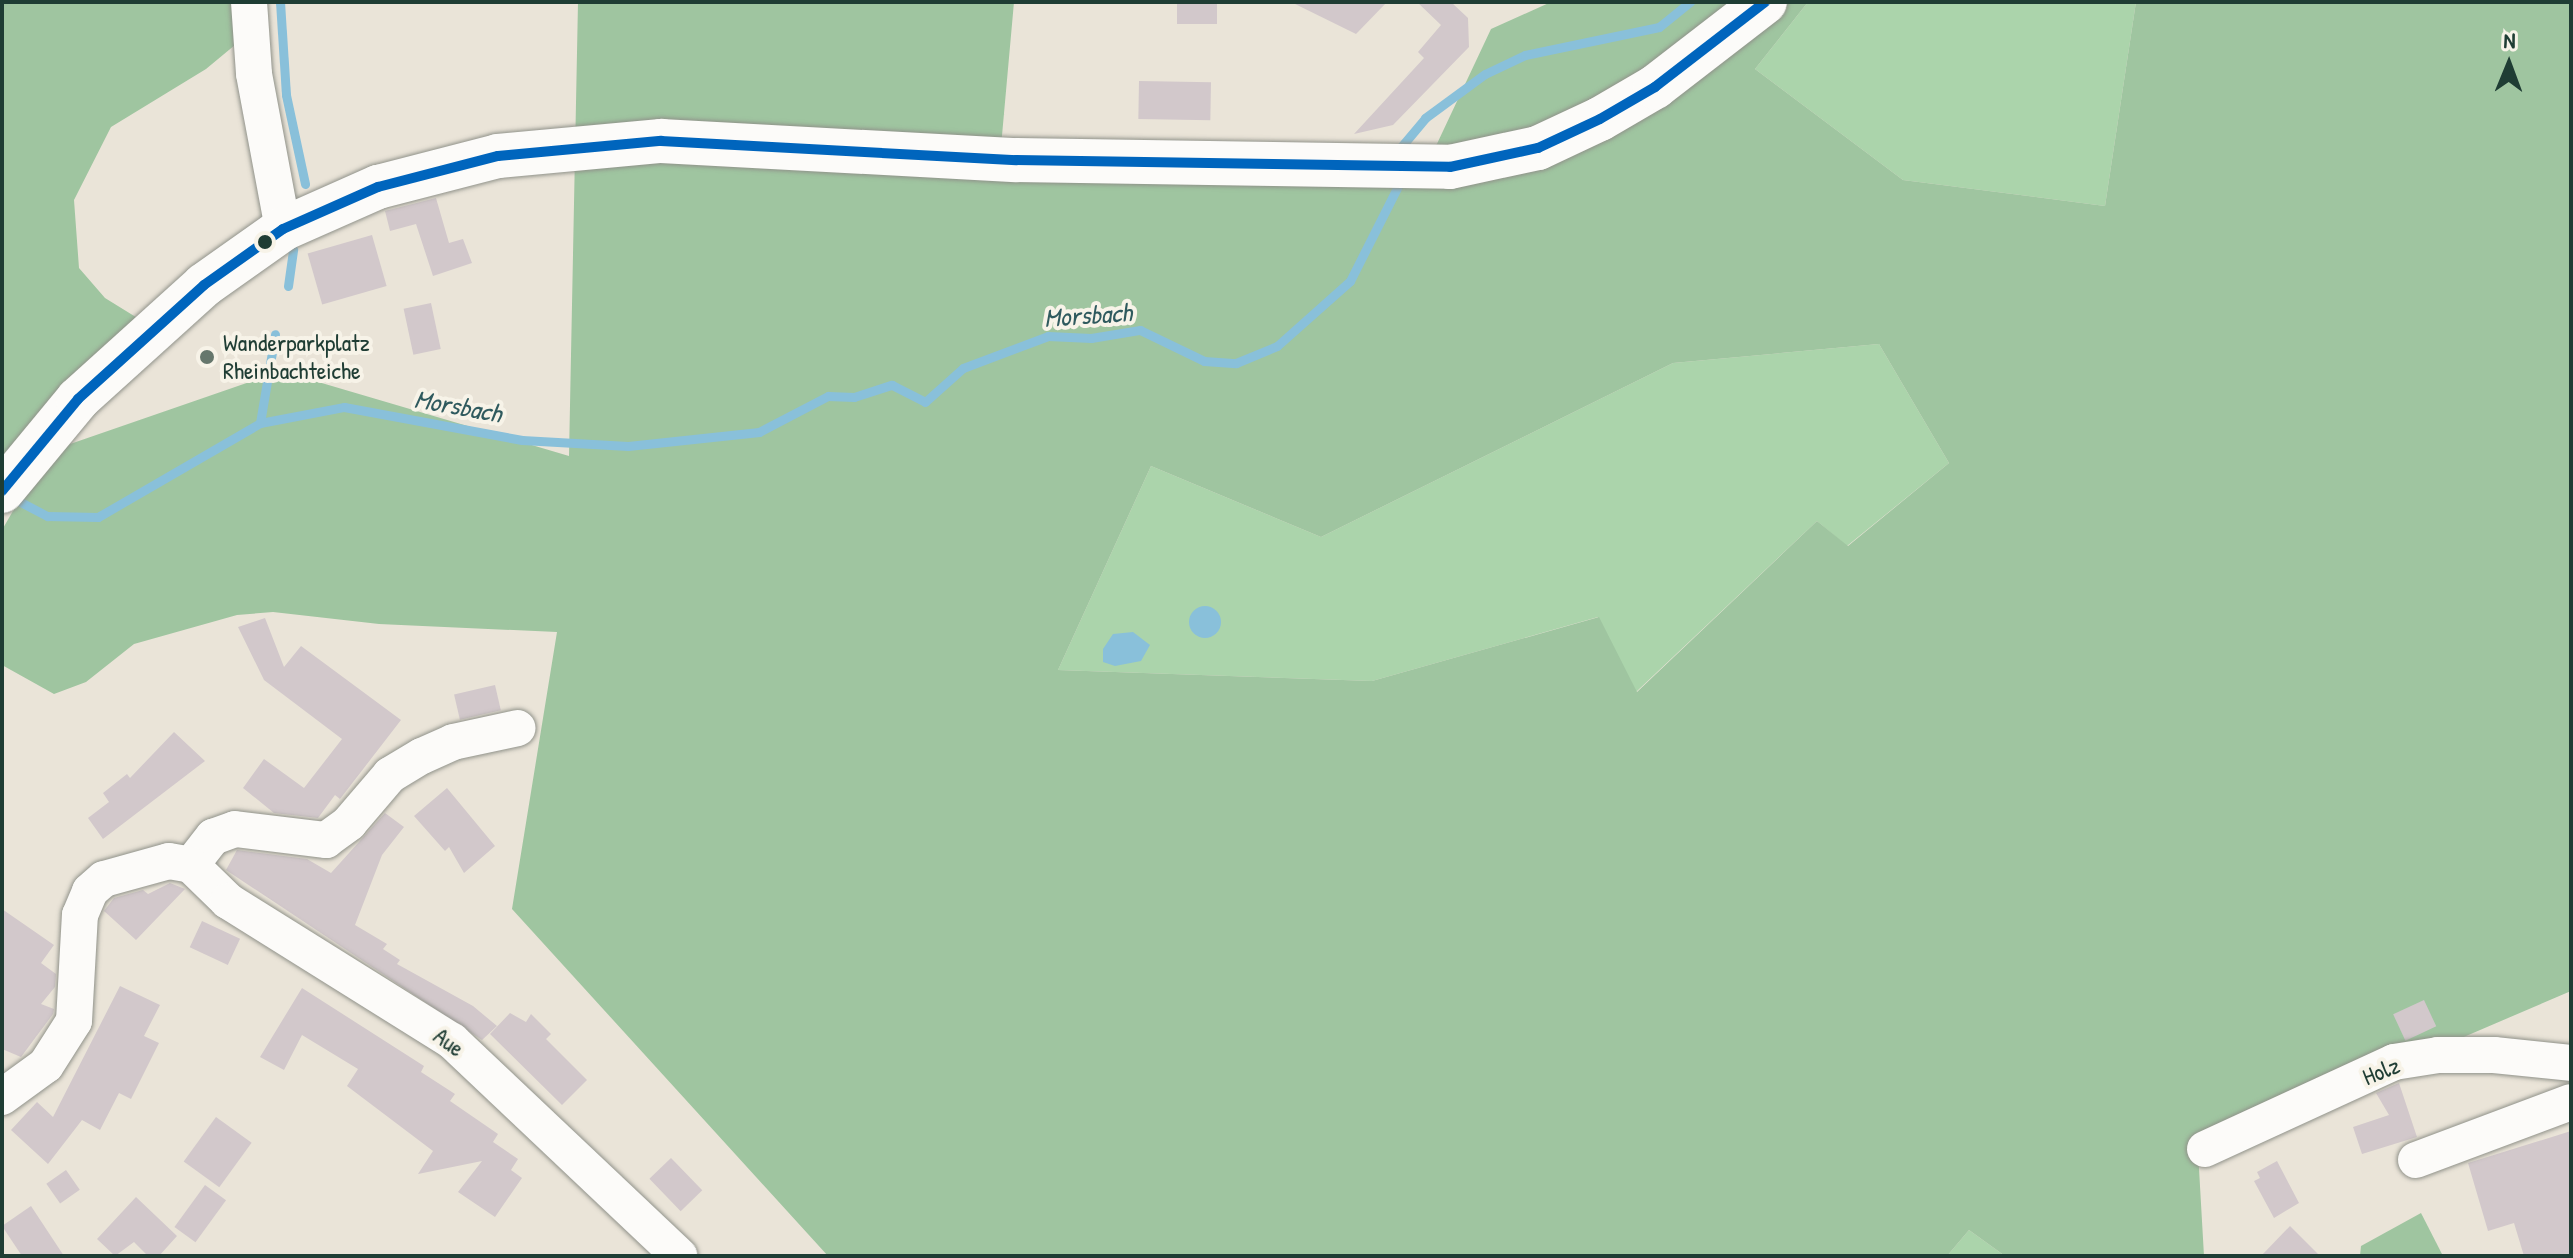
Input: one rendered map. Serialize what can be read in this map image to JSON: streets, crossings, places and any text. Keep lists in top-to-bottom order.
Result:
{
  "streets": {
    "street": ["Aue", "Holz"]
  },
  "water": ["Morsbach"],
  "places": ["Wanderparkplatz Rheinbachteiche"],
  "north": "top"
}
